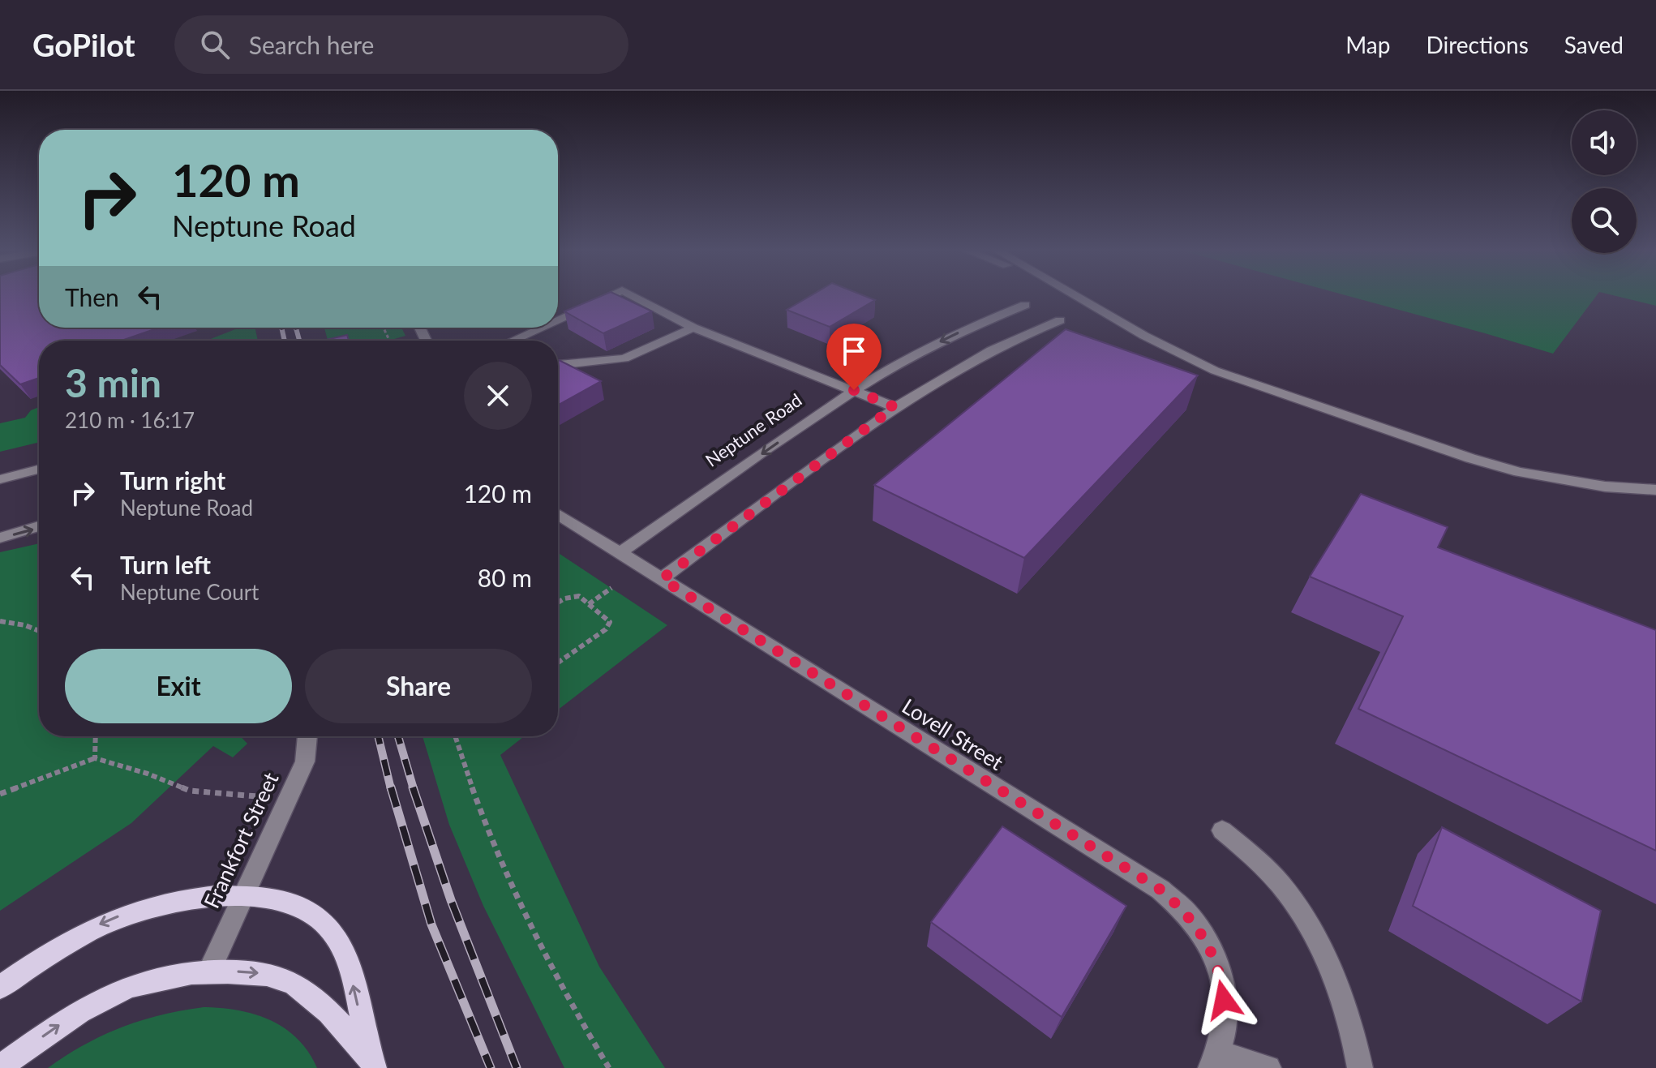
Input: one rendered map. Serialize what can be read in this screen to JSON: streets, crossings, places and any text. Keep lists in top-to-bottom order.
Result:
{
  "streets": {
    "street": ["Neptune Road", "Lovell Street", "Frankfort Street"]
  },
  "crossings": [
    ["Neptune Road", "Lovell Street"]
  ],
  "page": {
    "header": "GoPilot",
    "search": "Search here",
    "nav": ["Map", "Directions", "Saved"],
    "turn": ["120 m", "Neptune Road"],
    "then": "Then",
    "heading": ["3 min", "210 m · 16:17"],
    "list": [
      {
        "name": "Turn right",
        "note": "Neptune Road",
        "value": "120 m"
      },
      {
        "name": "Turn left",
        "note": "Neptune Court",
        "value": "80 m"
      }
    ],
    "buttons": ["Exit", "Share"]
  }
}
